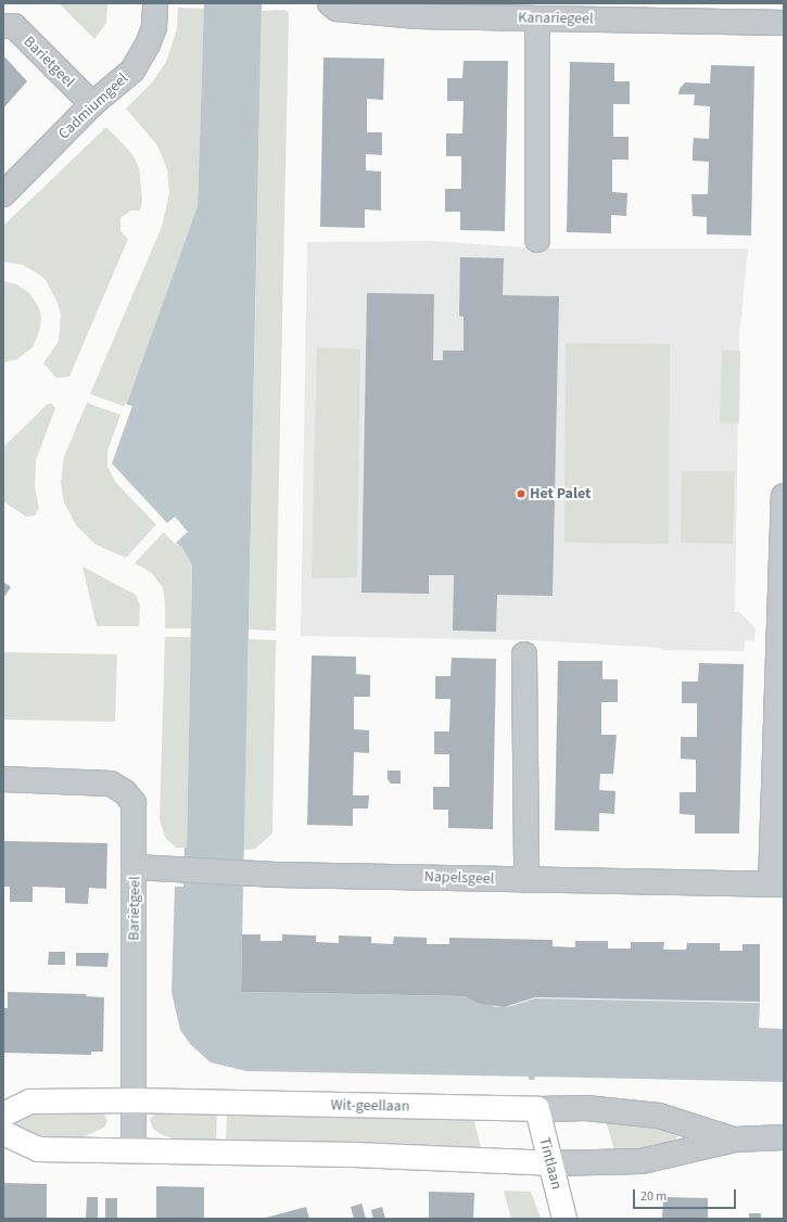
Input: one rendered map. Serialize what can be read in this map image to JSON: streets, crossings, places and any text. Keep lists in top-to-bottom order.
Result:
{
  "streets": {
    "street": [
      "Kanariegeel",
      "Barietgeel",
      "Cadmiumgeel",
      "Napelsgeel",
      "Wit-geellaan",
      "Tintlaan"
    ]
  },
  "crossings": [
    ["Barietgeel", "Cadmiumgeel"],
    ["Barietgeel", "Napelsgeel"],
    ["Barietgeel", "Wit-geellaan"],
    ["Wit-geellaan", "Tintlaan"]
  ],
  "places": ["Het Palet"],
  "scale_bar": "20 m"
}
